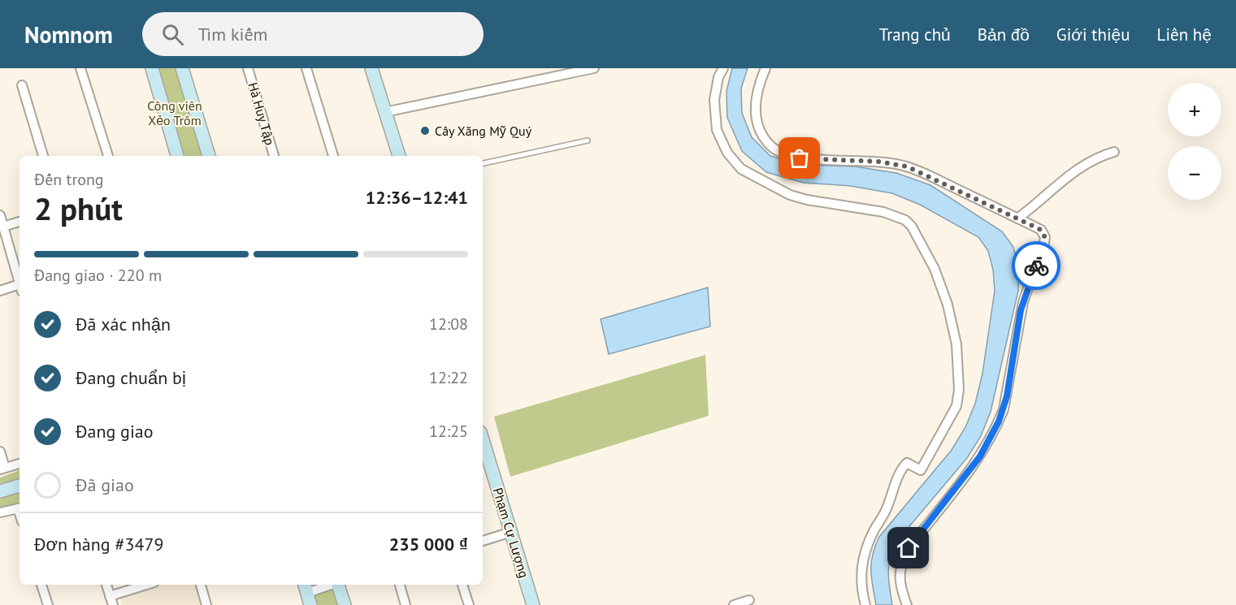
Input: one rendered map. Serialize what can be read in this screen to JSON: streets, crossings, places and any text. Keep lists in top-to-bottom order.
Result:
{
  "streets": {
    "street": ["Hà Huy Tập", "Phạm Cự Lượng"]
  },
  "parks": ["Công viên Xẻo Trôm"],
  "places": ["Cây Xăng Mỹ Quý"],
  "page": {
    "header": "Nomnom",
    "search": "Tìm kiếm",
    "nav": [
      "Trang chủ",
      "Bản đồ",
      "Giới thiệu",
      "Liên hệ"
    ],
    "map_buttons": ["+", "−"],
    "heading": ["2 phút", "Đến trong", "12:36–12:41"],
    "panel": ["Đơn hàng #3479", "235 000 ₫"],
    "bar": "Đang giao · 220 m",
    "list": [
      ["Đã xác nhận", "12:08"],
      ["Đang chuẩn bị", "12:22"],
      ["Đang giao", "12:25"],
      "Đã giao"
    ]
  }
}
